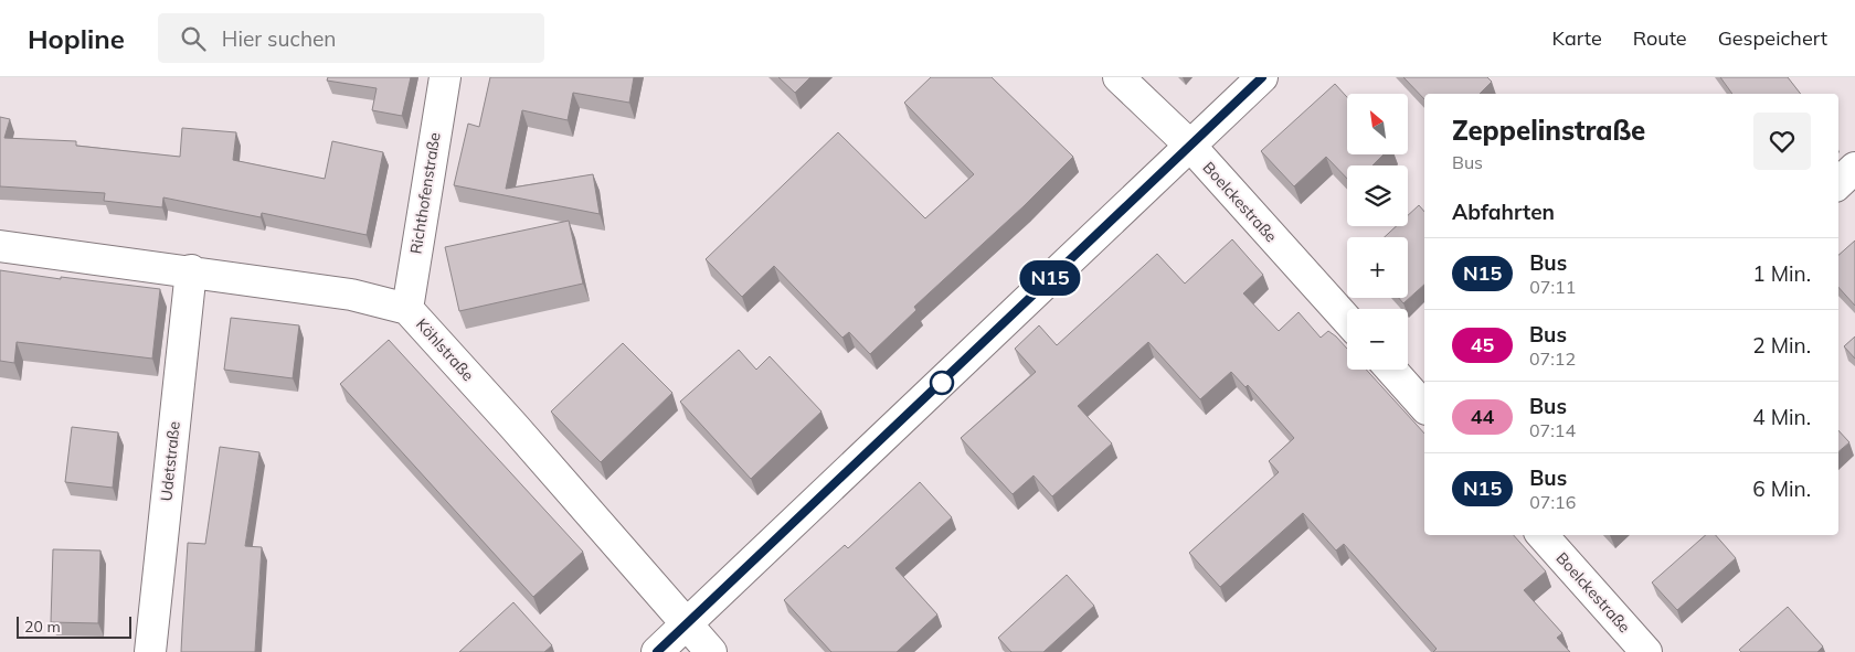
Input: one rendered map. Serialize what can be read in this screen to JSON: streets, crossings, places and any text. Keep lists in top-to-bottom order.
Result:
{
  "streets": {
    "street": [
      "Richthofenstraße",
      "Boelckestraße",
      "Köhlstraße",
      "Udetstraße"
    ]
  },
  "crossings": [
    ["Richthofenstraße", "Köhlstraße"],
    ["Köhlstraße", "Udetstraße"]
  ],
  "lines": ["bus line N15"],
  "scale_bar": "20 m",
  "north": "top left",
  "page": {
    "header": "Hopline",
    "search": "Hier suchen",
    "nav": ["Karte", "Route", "Gespeichert"],
    "on_map": "N15",
    "map_buttons": ["+", "−"],
    "heading": [
      ["Zeppelinstraße", "Bus"],
      "Abfahrten"
    ],
    "list": [
      {
        "mark": "N15",
        "name": "Bus",
        "note": "07:11",
        "value": "1 Min."
      },
      {
        "mark": "45",
        "name": "Bus",
        "note": "07:12",
        "value": "2 Min."
      },
      {
        "mark": "44",
        "name": "Bus",
        "note": "07:14",
        "value": "4 Min."
      },
      {
        "mark": "N15",
        "name": "Bus",
        "note": "07:16",
        "value": "6 Min."
      }
    ],
    "scale": "20 m"
  }
}
